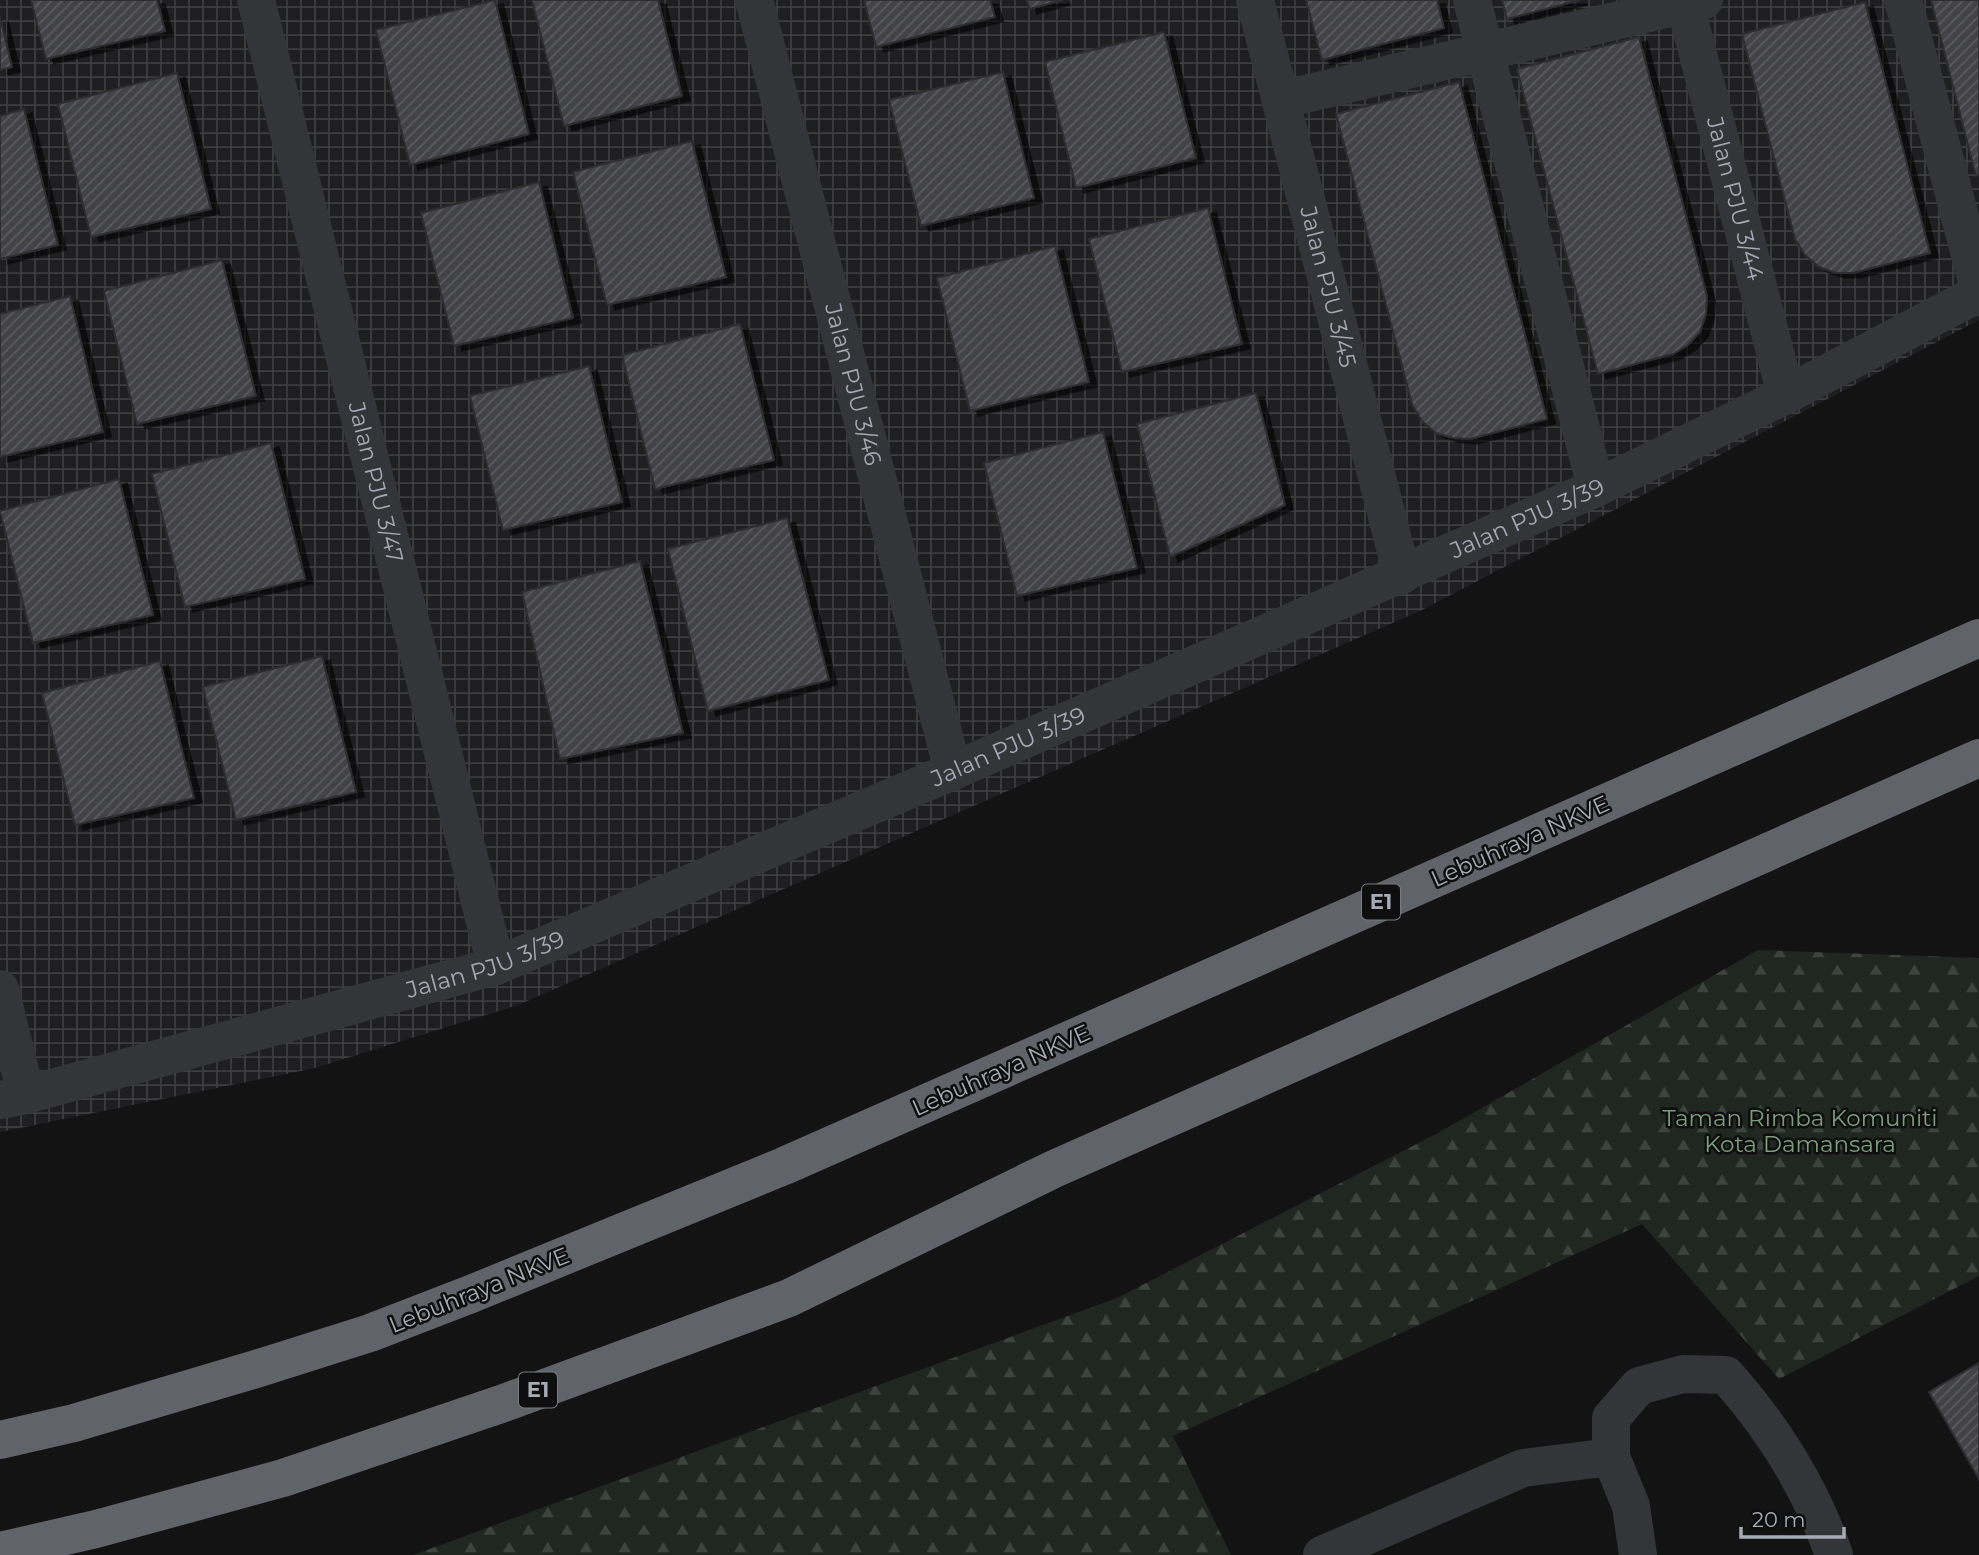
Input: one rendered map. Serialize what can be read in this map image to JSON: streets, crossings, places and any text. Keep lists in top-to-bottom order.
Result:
{
  "streets": {
    "highway": ["Lebuhraya NKVE", "E1"],
    "street": [
      "Jalan PJU 3/44",
      "Jalan PJU 3/45",
      "Jalan PJU 3/46",
      "Jalan PJU 3/47",
      "Jalan PJU 3/39"
    ]
  },
  "crossings": [
    ["Jalan PJU 3/44", "Jalan PJU 3/39"],
    ["Jalan PJU 3/45", "Jalan PJU 3/39"],
    ["Jalan PJU 3/46", "Jalan PJU 3/39"],
    ["Jalan PJU 3/47", "Jalan PJU 3/39"]
  ],
  "parks": ["Taman Rimba Komuniti Kota Damansara"],
  "scale_bar": "20 m"
}
